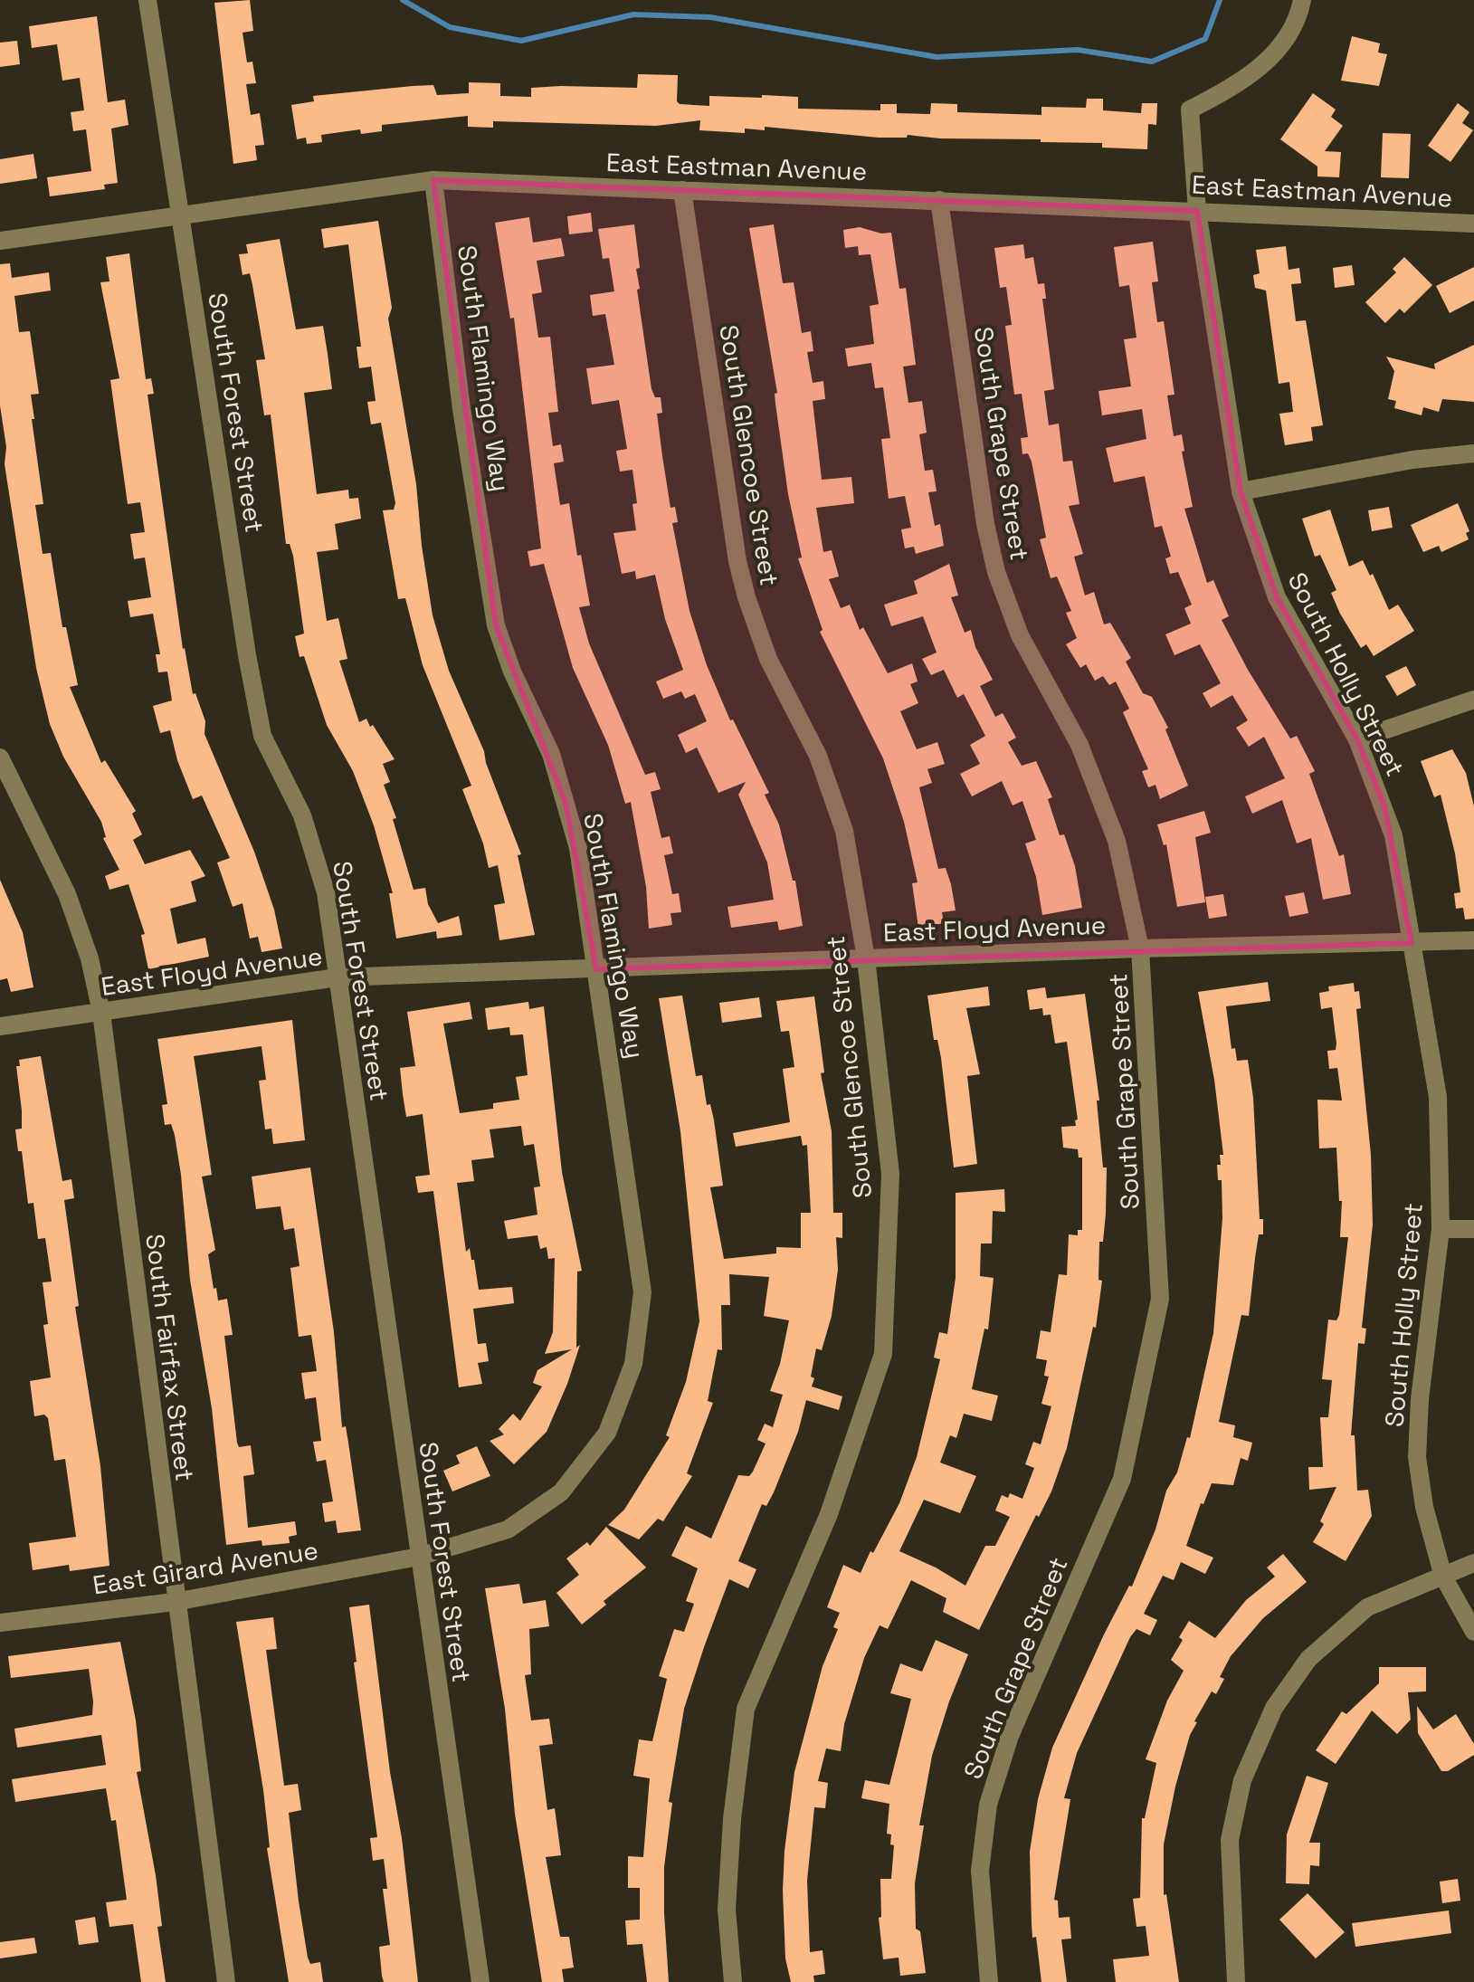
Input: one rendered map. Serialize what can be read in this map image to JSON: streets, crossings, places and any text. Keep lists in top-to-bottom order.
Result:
{
  "streets": {
    "street": [
      "East Eastman Avenue",
      "South Flamingo Way",
      "South Forest Street",
      "South Grape Street",
      "South Glencoe Street",
      "South Holly Street",
      "East Floyd Avenue",
      "South Fairfax Street",
      "East Girard Avenue"
    ]
  },
  "crossings": [
    ["East Eastman Avenue", "South Flamingo Way"],
    ["East Eastman Avenue", "South Forest Street"],
    ["East Eastman Avenue", "South Grape Street"],
    ["East Eastman Avenue", "South Glencoe Street"],
    ["East Eastman Avenue", "South Holly Street"],
    ["South Flamingo Way", "South Forest Street"],
    ["South Flamingo Way", "East Floyd Avenue"],
    ["South Flamingo Way", "East Girard Avenue"],
    ["South Forest Street", "East Floyd Avenue"],
    ["South Forest Street", "East Girard Avenue"],
    ["South Grape Street", "East Floyd Avenue"],
    ["South Glencoe Street", "East Floyd Avenue"],
    ["South Holly Street", "East Floyd Avenue"],
    ["East Floyd Avenue", "South Fairfax Street"],
    ["South Fairfax Street", "East Girard Avenue"]
  ]
}
